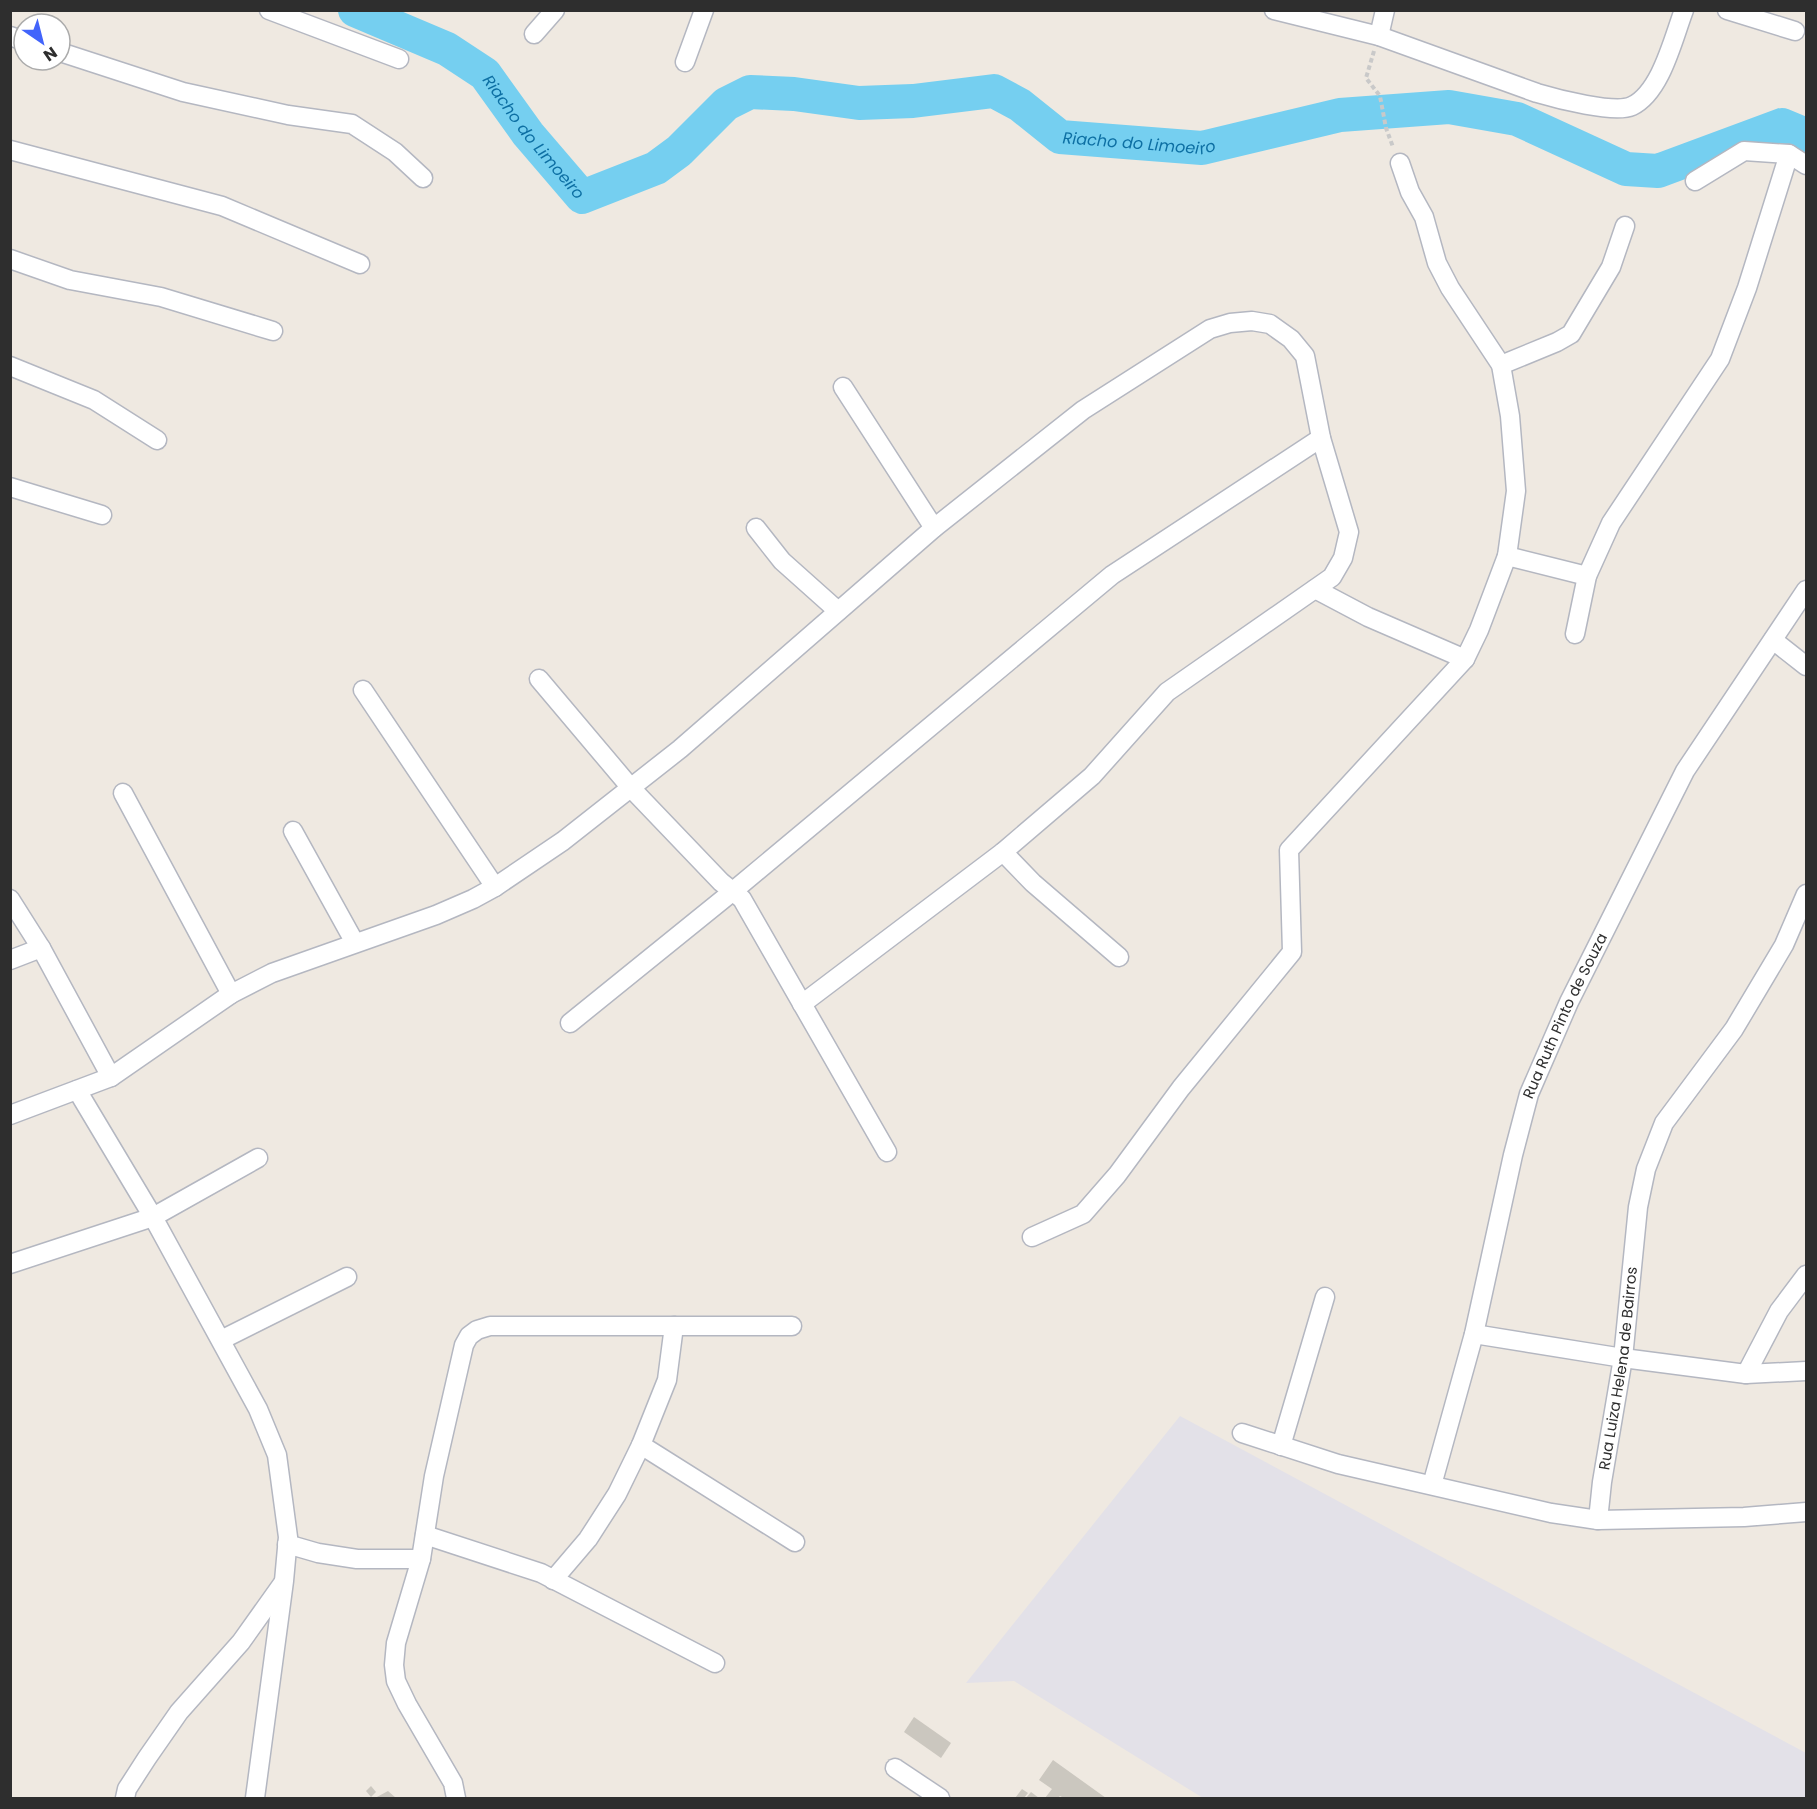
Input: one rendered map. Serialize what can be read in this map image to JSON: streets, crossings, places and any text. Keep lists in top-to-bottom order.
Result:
{
  "streets": {
    "street": ["Rua Ruth Pinto de Souza", "Rua Luiza Helena de Bairros"]
  },
  "water": ["Riacho do Limoeiro"],
  "north": "bottom right"
}
